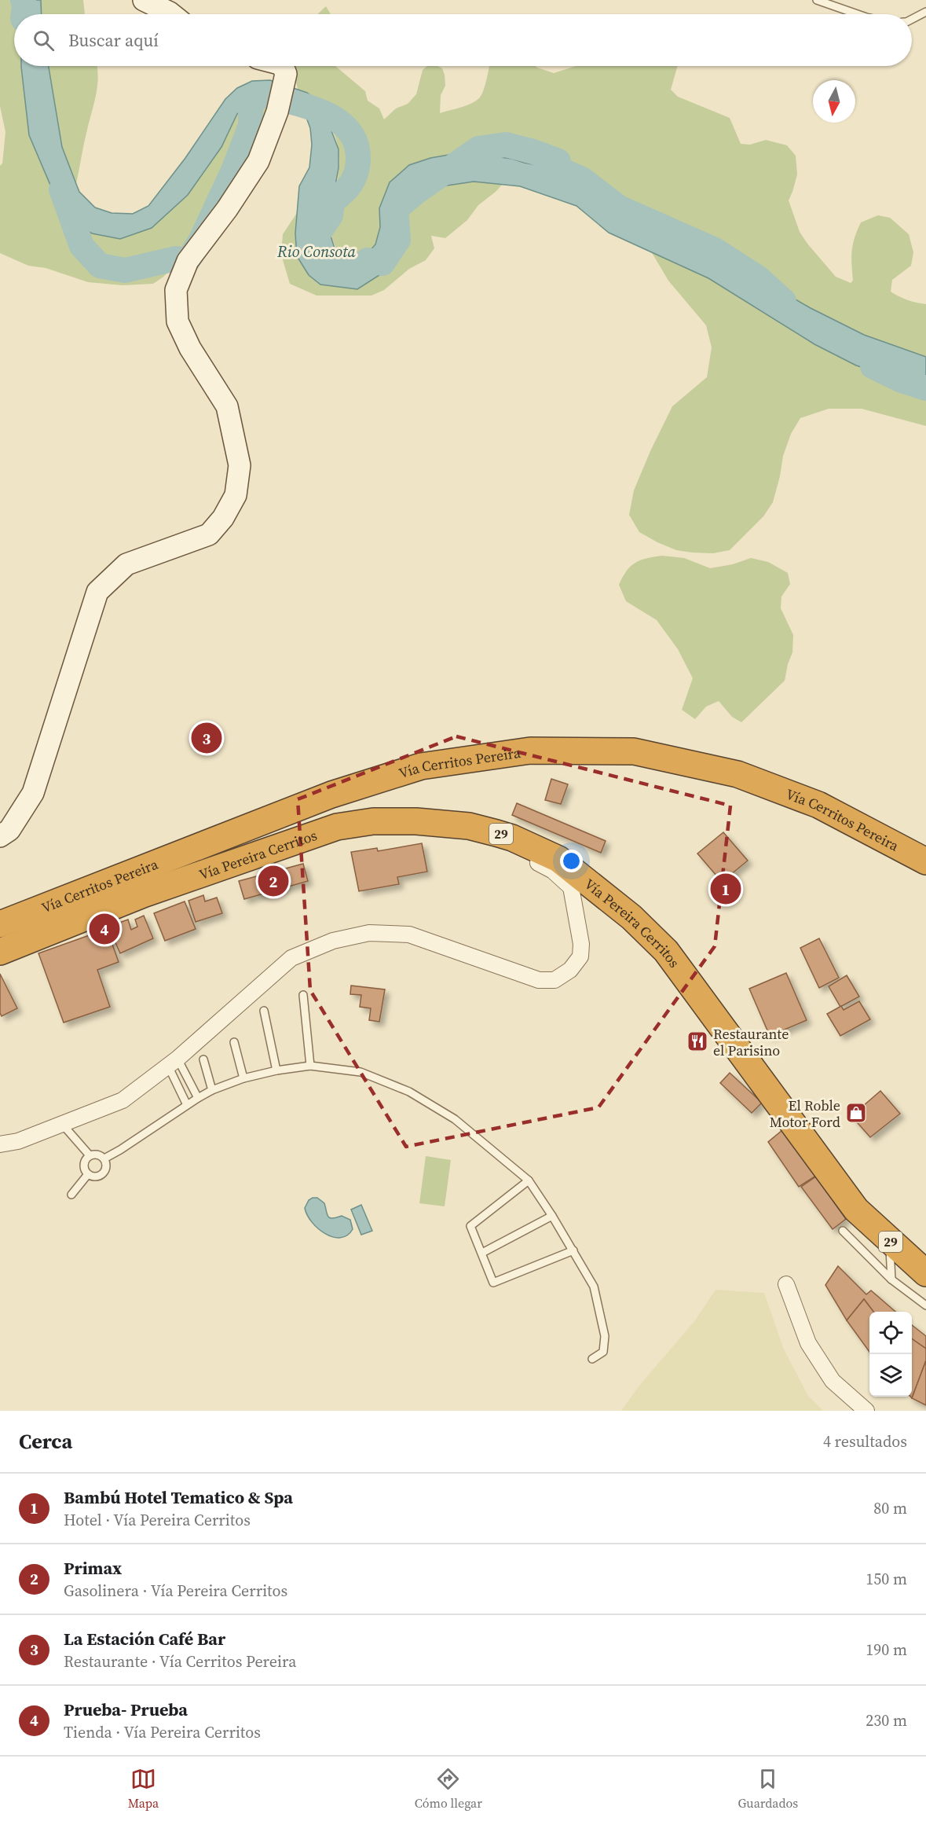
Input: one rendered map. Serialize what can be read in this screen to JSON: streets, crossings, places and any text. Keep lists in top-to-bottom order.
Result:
{
  "streets": {
    "highway": ["Vía Cerritos Pereira", "29", "Vía Pereira Cerritos"]
  },
  "water": ["Rio Consota"],
  "places": {
    "restaurant": ["Restaurante el Parisino"],
    "shop": ["El Roble Motor Ford"]
  },
  "north": "bottom",
  "page": {
    "search": "Buscar aquí",
    "pins": [
      "3",
      "2",
      "1",
      "4"
    ],
    "heading": ["Cerca", "4 resultados"],
    "list": [
      {
        "mark": "1",
        "name": "Bambú Hotel Tematico & Spa",
        "note": "Hotel · Vía Pereira Cerritos",
        "value": "80 m"
      },
      {
        "mark": "2",
        "name": "Primax",
        "note": "Gasolinera · Vía Pereira Cerritos",
        "value": "150 m"
      },
      {
        "mark": "3",
        "name": "La Estación Café Bar",
        "note": "Restaurante · Vía Cerritos Pereira",
        "value": "190 m"
      },
      {
        "mark": "4",
        "name": "Prueba- Prueba",
        "note": "Tienda · Vía Pereira Cerritos",
        "value": "230 m"
      }
    ],
    "nav": ["Mapa", "Cómo llegar", "Guardados"]
  }
}
